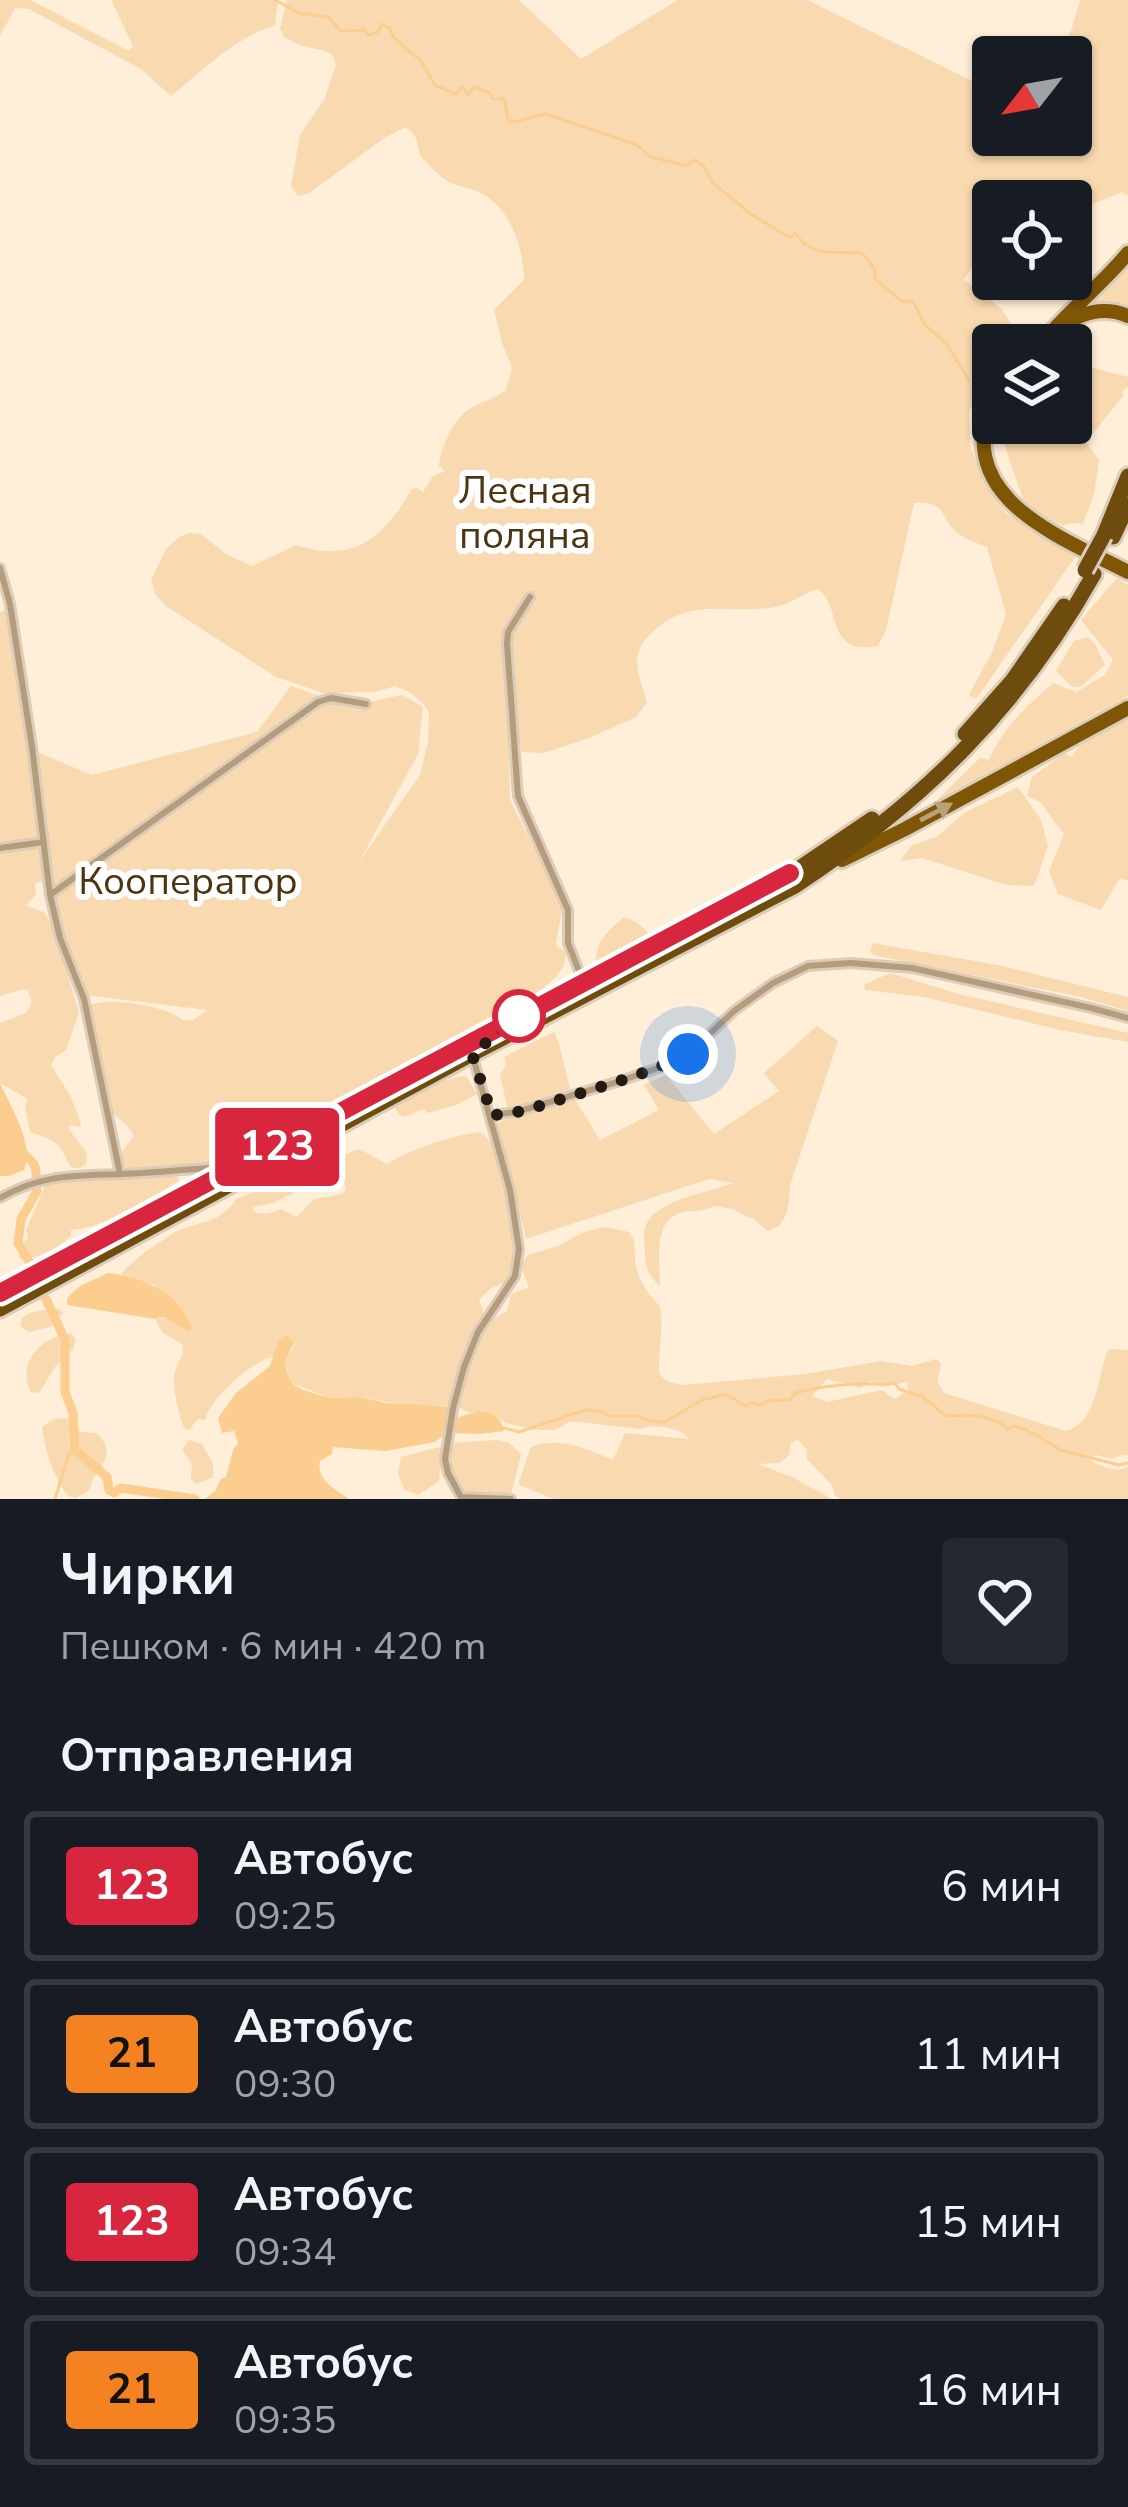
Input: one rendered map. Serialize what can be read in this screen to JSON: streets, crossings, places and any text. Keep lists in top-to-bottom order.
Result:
{
  "parks": ["Лесная поляна", "Кооператор"],
  "lines": ["bus line 123"],
  "north": "bottom left",
  "page": {
    "on_map": "123",
    "heading": [
      ["Чирки", "Пешком · 6 мин · 420 m"],
      "Отправления"
    ],
    "list": [
      {
        "mark": "123",
        "name": "Автобус",
        "note": "09:25",
        "value": "6 мин"
      },
      {
        "mark": "21",
        "name": "Автобус",
        "note": "09:30",
        "value": "11 мин"
      },
      {
        "mark": "123",
        "name": "Автобус",
        "note": "09:34",
        "value": "15 мин"
      },
      {
        "mark": "21",
        "name": "Автобус",
        "note": "09:35",
        "value": "16 мин"
      }
    ]
  }
}
